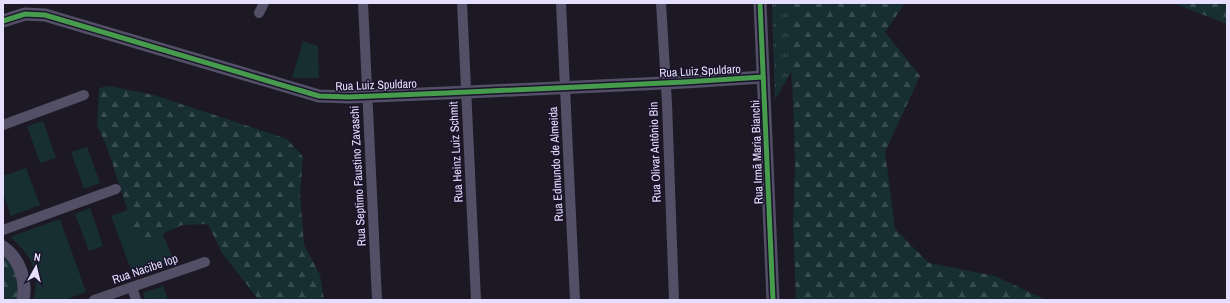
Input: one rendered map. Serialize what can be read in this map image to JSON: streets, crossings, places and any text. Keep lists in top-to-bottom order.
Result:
{
  "streets": {
    "street": [
      "Rua Luiz Spuldaro",
      "Rua Heinz Luiz Schmit",
      "Rua Olivar Antônio Bin",
      "Rua Irmã Maria Bianchi",
      "Rua Edmundo de Almeida",
      "Rua Septimo Faustino Zavaschi",
      "Rua Nacibe Iop"
    ]
  },
  "crossings": [
    ["Rua Luiz Spuldaro", "Rua Heinz Luiz Schmit"],
    ["Rua Luiz Spuldaro", "Rua Olivar Antônio Bin"],
    ["Rua Luiz Spuldaro", "Rua Irmã Maria Bianchi"],
    ["Rua Luiz Spuldaro", "Rua Edmundo de Almeida"],
    ["Rua Luiz Spuldaro", "Rua Septimo Faustino Zavaschi"]
  ],
  "north": "top"
}
